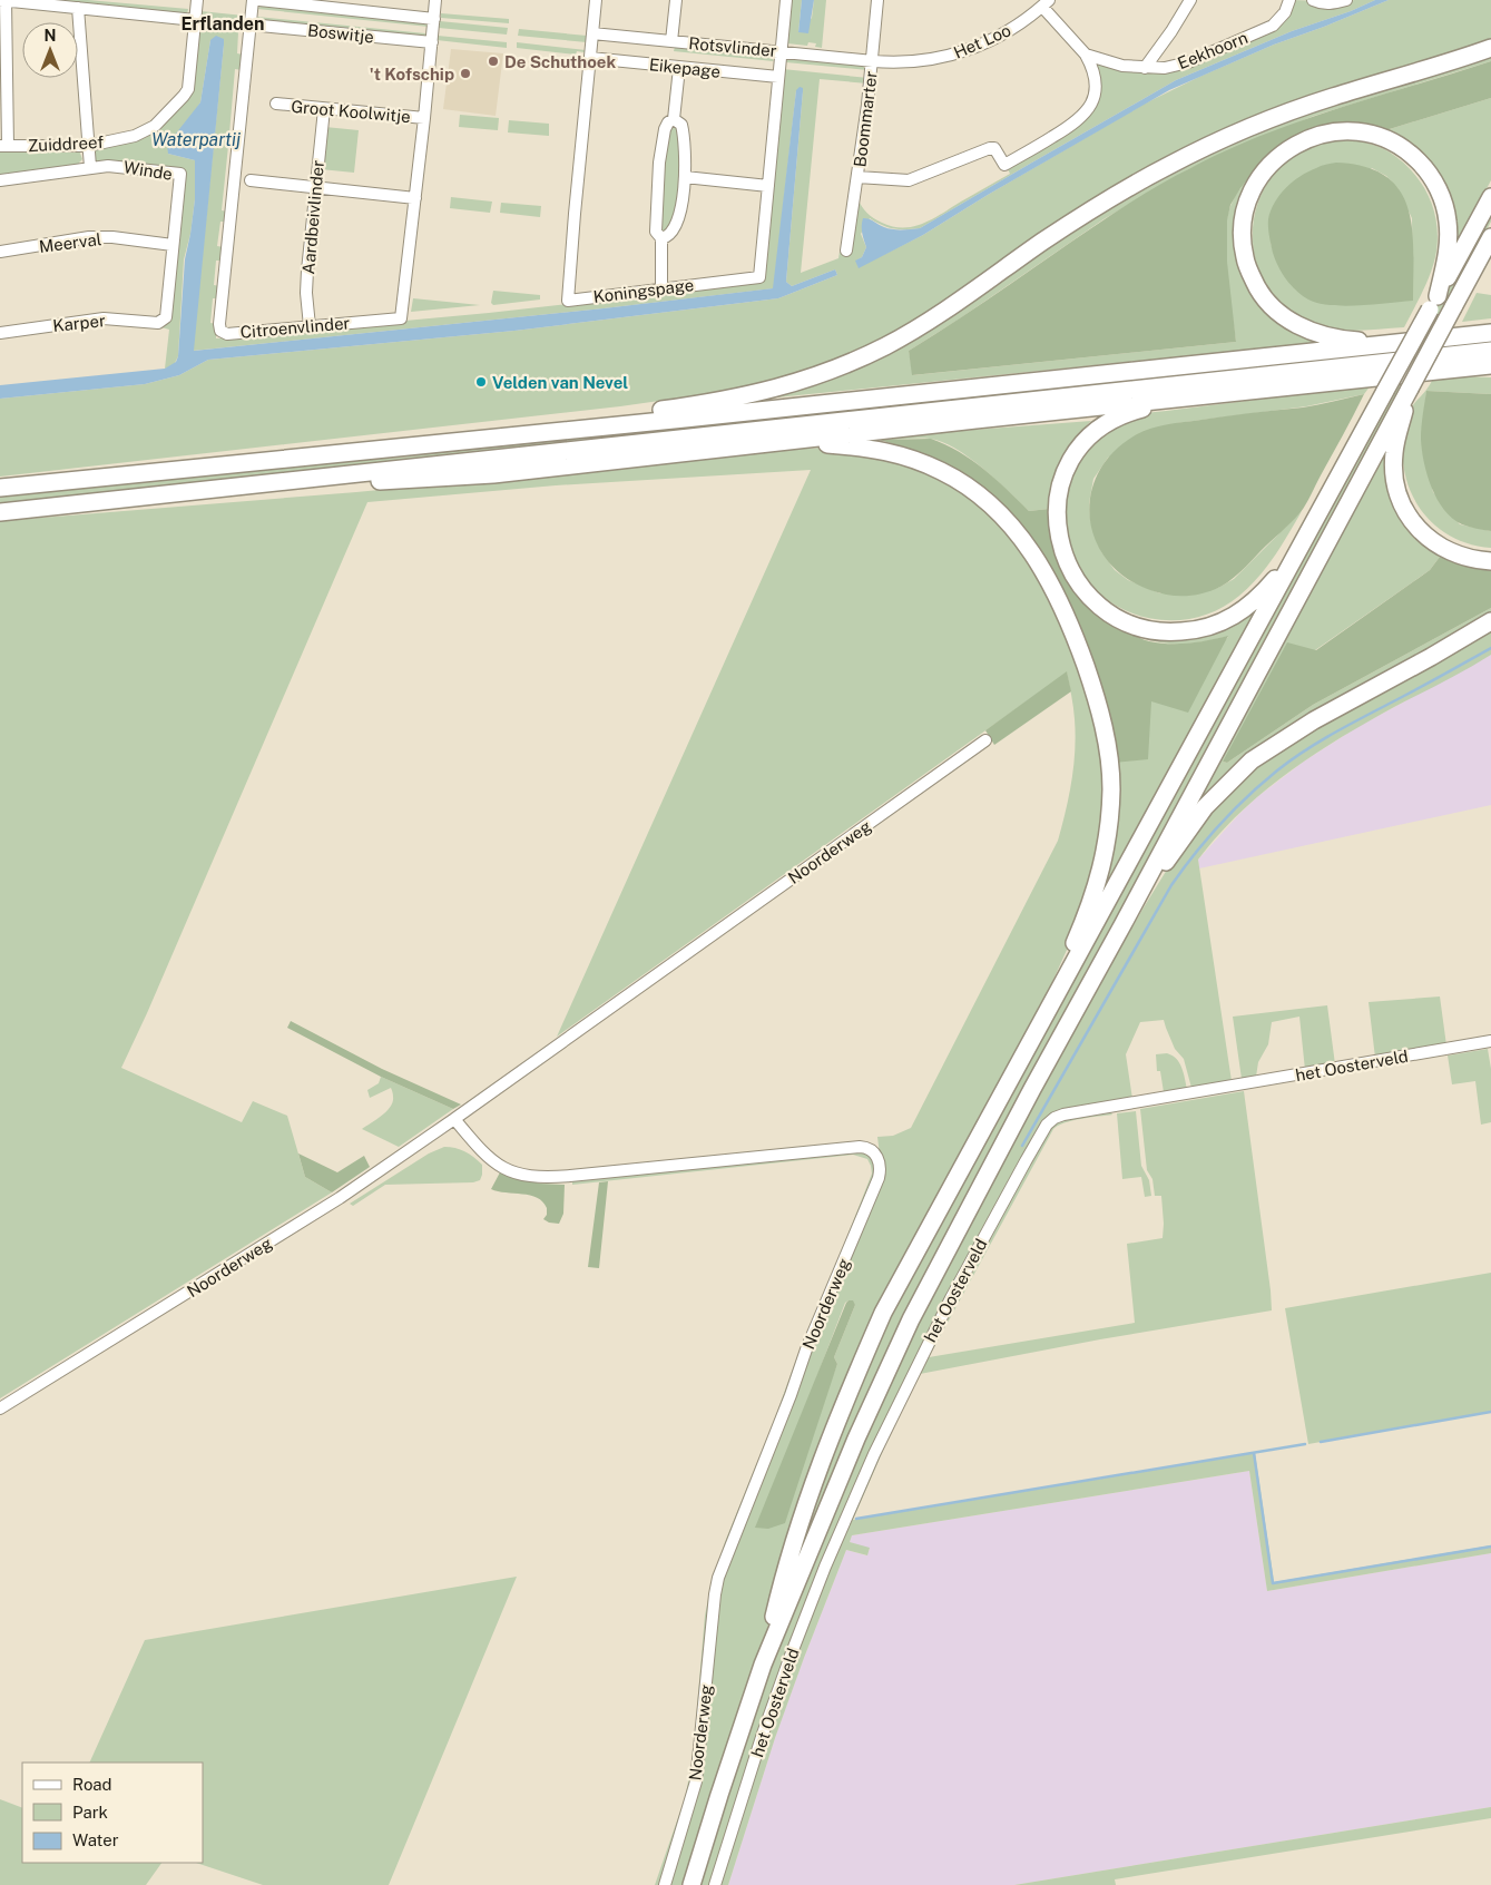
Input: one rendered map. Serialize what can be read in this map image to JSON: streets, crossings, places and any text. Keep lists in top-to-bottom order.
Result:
{
  "streets": {
    "street": [
      "Boswitje",
      "Het Loo",
      "Rotsvlinder",
      "Eekhoorn",
      "Eikepage",
      "Groot Koolwitje",
      "Boommarter",
      "Zuiddreef",
      "Winde",
      "Aardbeivlinder",
      "Meerval",
      "Koningspage",
      "Karper",
      "Citroenvlinder",
      "Noorderweg",
      "het Oosterveld"
    ]
  },
  "crossings": [
    ["Boswitje", "Citroenvlinder"],
    ["Het Loo", "Rotsvlinder"],
    ["Het Loo", "Eekhoorn"],
    ["Het Loo", "Boommarter"],
    ["Rotsvlinder", "Boommarter"],
    ["Rotsvlinder", "Koningspage"],
    ["Eekhoorn", "Boommarter"],
    ["Eikepage", "Koningspage"],
    ["Groot Koolwitje", "Aardbeivlinder"],
    ["Groot Koolwitje", "Citroenvlinder"],
    ["Winde", "Meerval"],
    ["Winde", "Karper"],
    ["Aardbeivlinder", "Citroenvlinder"]
  ],
  "districts": ["Erflanden"],
  "water": ["Waterpartij"],
  "places": ["De Schuthoek", "'t Kofschip", "Velden van Nevel"],
  "legend": ["Road", "Park", "Water"],
  "north": "top"
}
